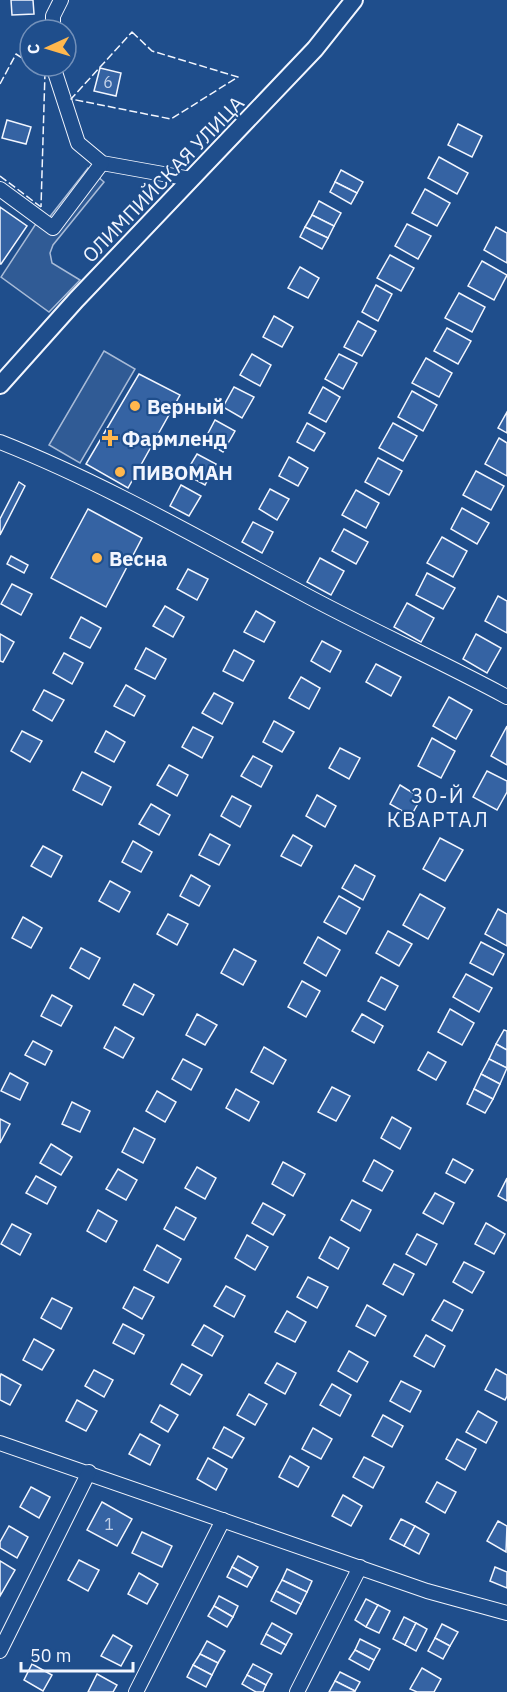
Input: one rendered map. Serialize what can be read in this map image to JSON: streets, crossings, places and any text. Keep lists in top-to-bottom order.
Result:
{
  "streets": {
    "street": ["ОЛИМПИЙСКАЯ УЛИЦА"]
  },
  "districts": ["30-Й КВАРТАЛ"],
  "places": {
    "other": ["Верный", "ПИВОМАН", "Весна"],
    "health": ["Фармленд"]
  },
  "house_numbers": ["6", "1"],
  "scale_bar": "50 m",
  "north": "left"
}
